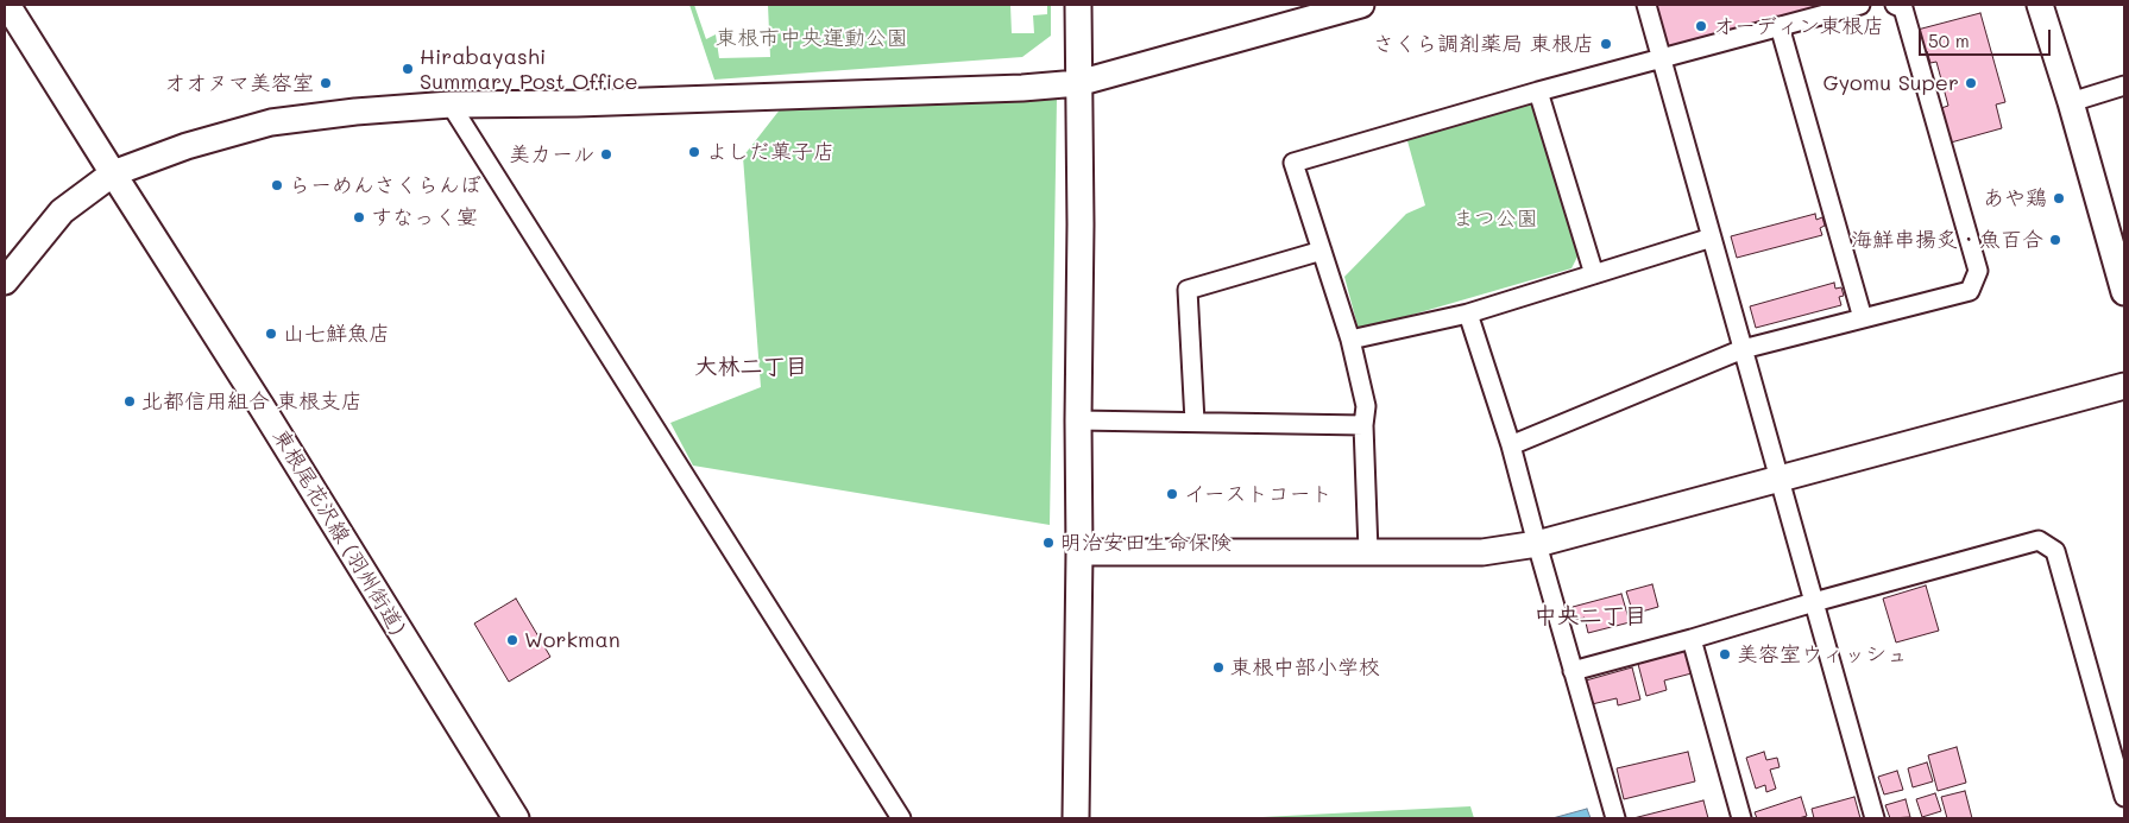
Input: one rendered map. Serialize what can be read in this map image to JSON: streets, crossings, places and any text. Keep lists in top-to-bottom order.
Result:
{
  "streets": {
    "street": ["東根尾花沢線 (羽州街道)"]
  },
  "districts": ["大林二丁目", "中央二丁目"],
  "parks": ["東根市中央運動公園", "まつ公園"],
  "places": [
    "オーディン東根店",
    "さくら調剤薬局 東根店",
    "Hirabayashi Summary Post Office",
    "オオヌマ美容室",
    "Gyomu Super",
    "よしだ菓子店",
    "美カール",
    "らーめんさくらんぼ",
    "あや鶏",
    "すなっく宴",
    "海鮮串揚炙・魚百合",
    "山七鮮魚店",
    "北都信用組合 東根支店",
    "イーストコート",
    "明治安田生命保険",
    "Workman",
    "美容室ウィッシュ",
    "東根中部小学校"
  ],
  "scale_bar": "50 m"
}
